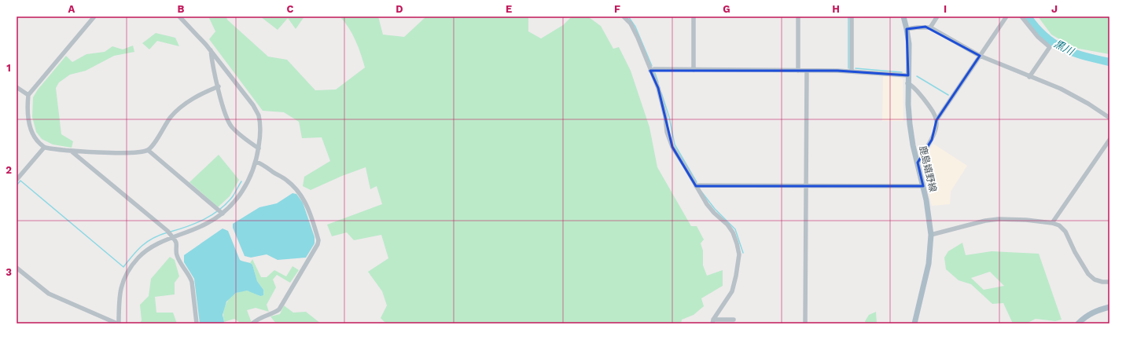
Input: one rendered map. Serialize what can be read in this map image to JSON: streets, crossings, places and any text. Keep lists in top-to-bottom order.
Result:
{
  "streets": {
    "main road": ["鹿島嬉野線"]
  },
  "water": ["黒川"],
  "grid": {
    "columns": [
      "A",
      "B",
      "C",
      "D",
      "E",
      "F",
      "G",
      "H",
      "I",
      "J"
    ],
    "rows": ["1", "2", "3"]
  }
}
